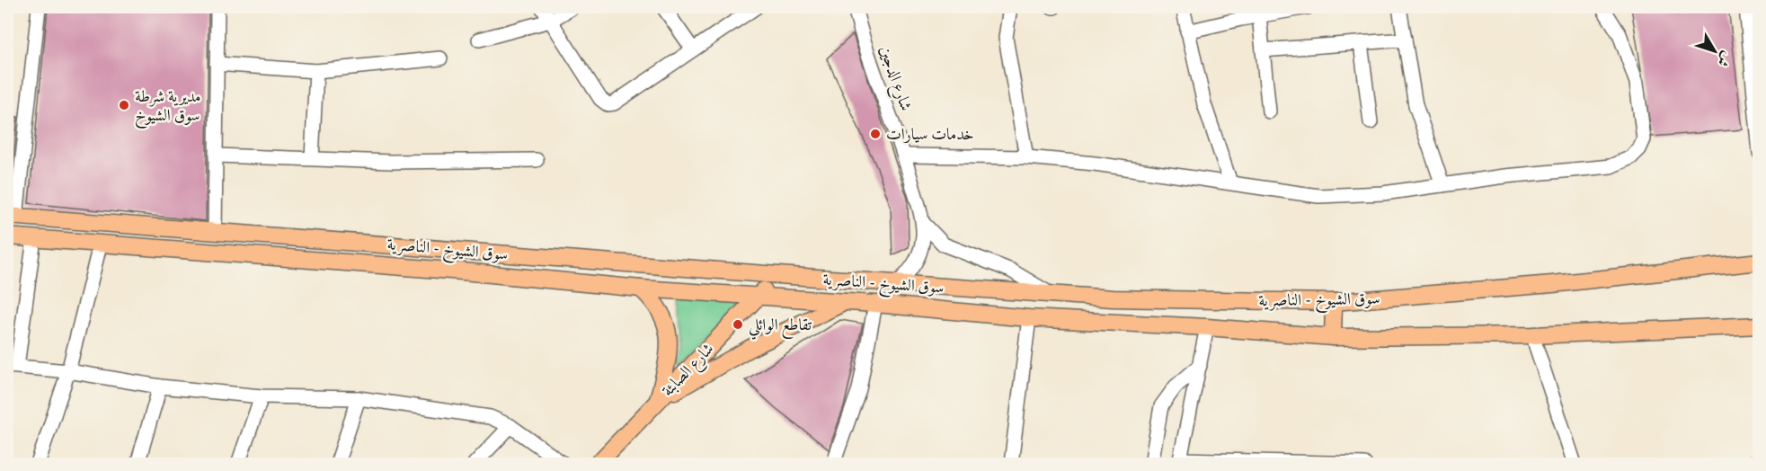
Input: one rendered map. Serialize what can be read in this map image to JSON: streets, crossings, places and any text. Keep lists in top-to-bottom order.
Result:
{
  "streets": {
    "main road": ["سوق الشيوخ - الناصرية", "شارع الصابئة"],
    "street": ["شارع الدجين"]
  },
  "crossings": [
    ["شارع الدجين", "سوق الشيوخ - الناصرية"],
    ["سوق الشيوخ - الناصرية", "شارع الصابئة"]
  ],
  "places": ["مديرية شرطة سوق الشيوخ", "خدمات سيارات", "تقاطع الوائلي"],
  "north": "bottom right"
}
